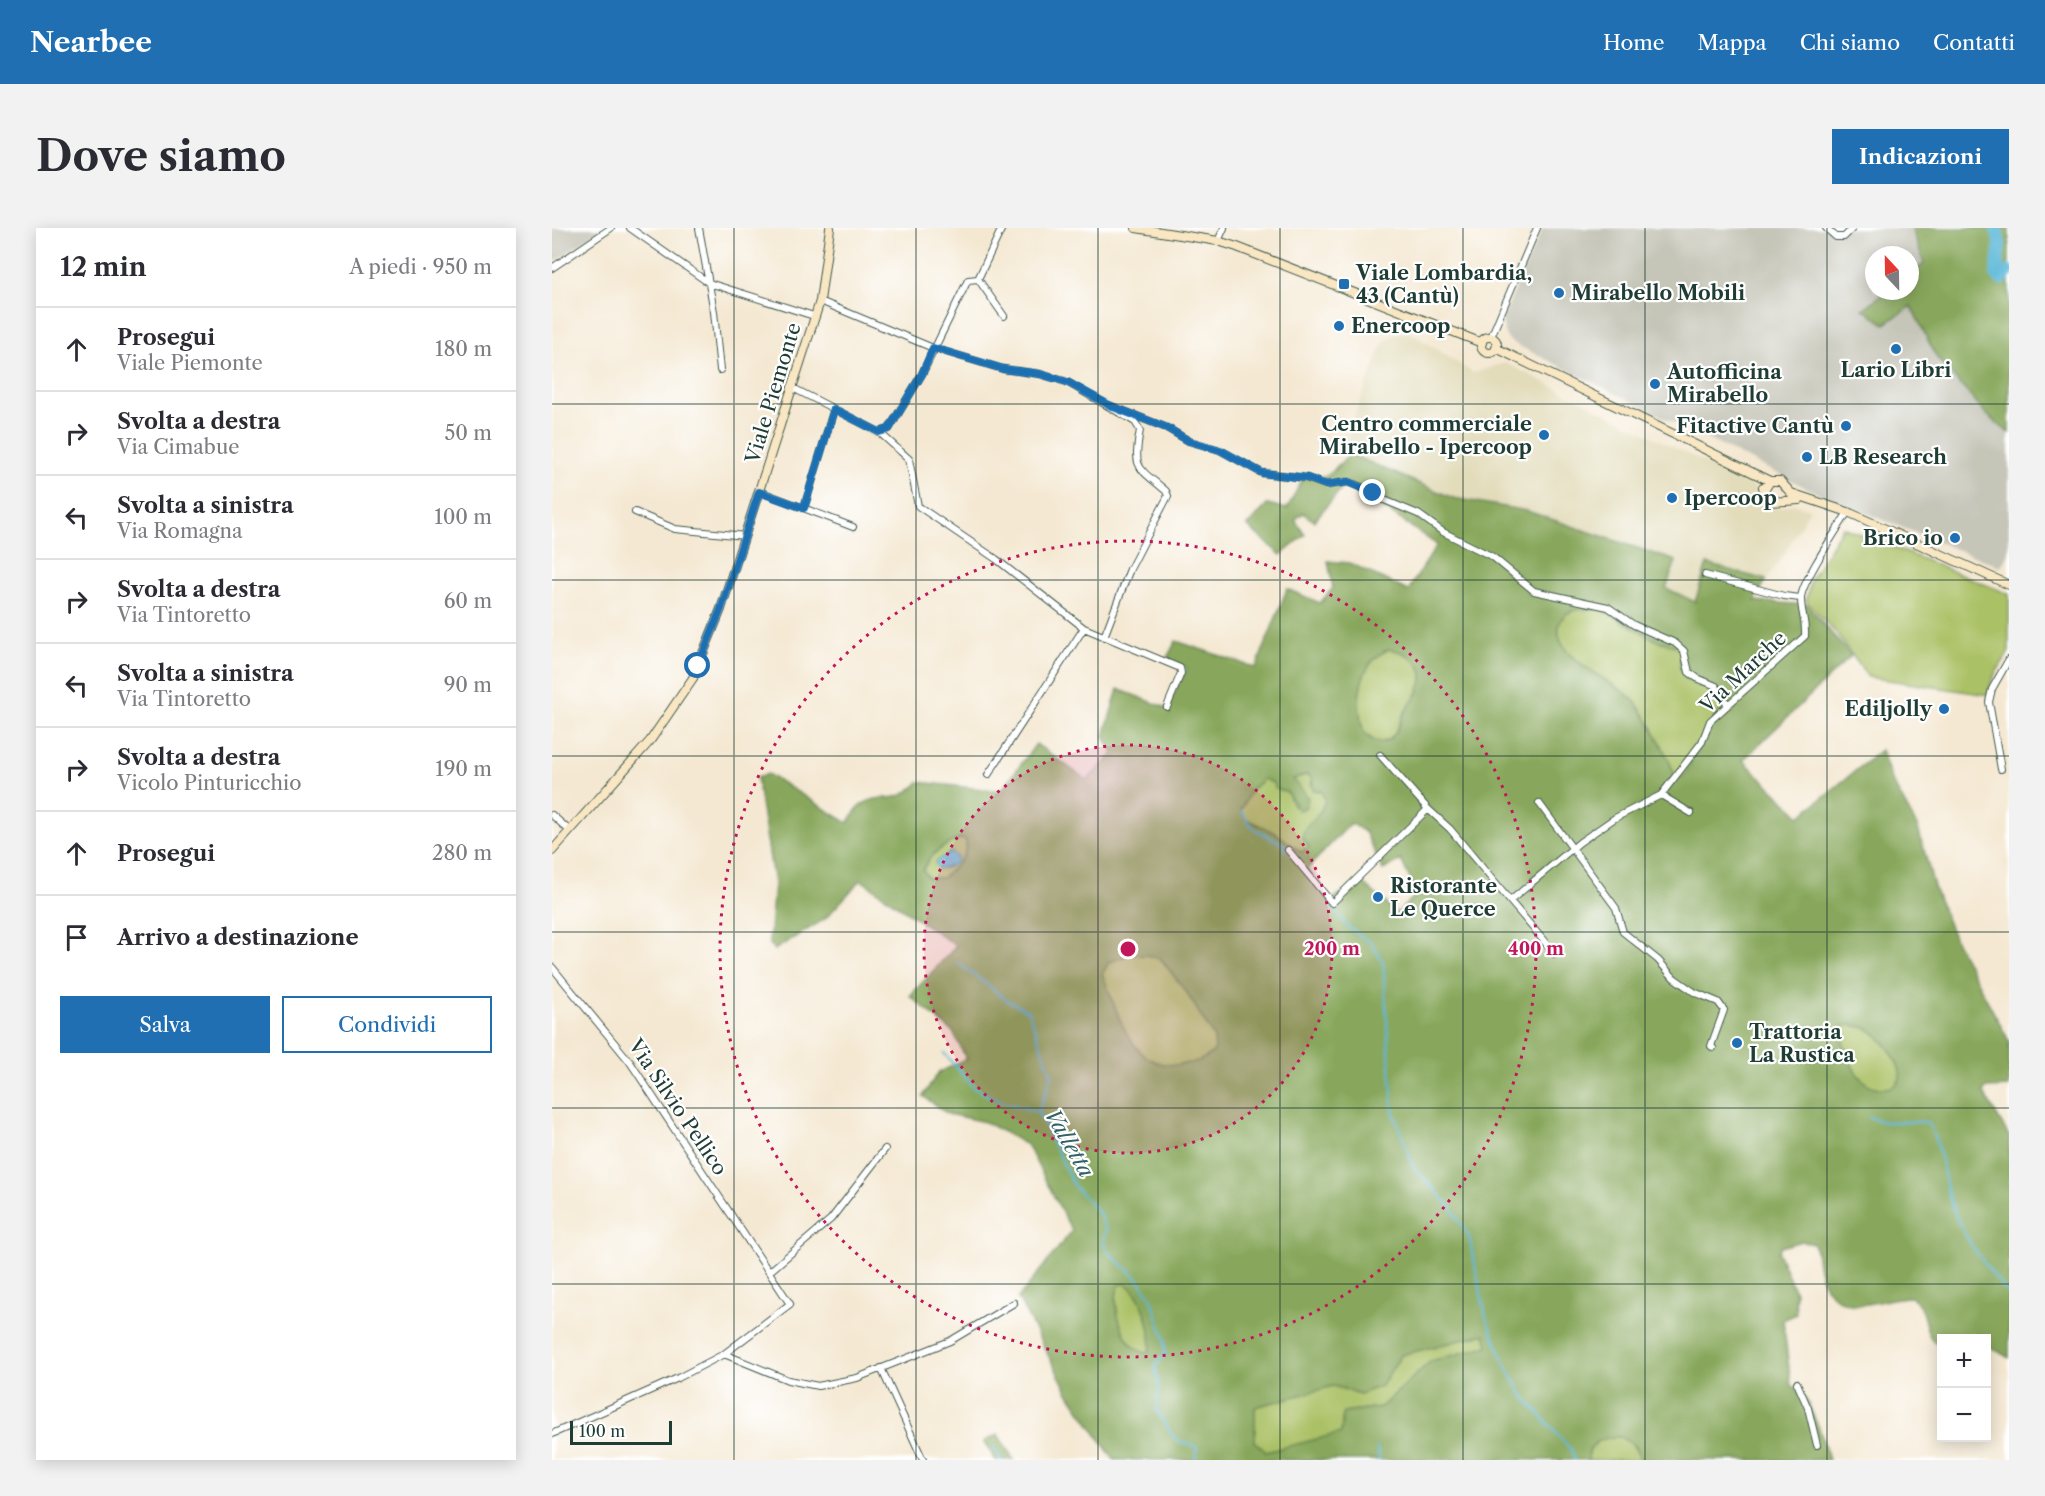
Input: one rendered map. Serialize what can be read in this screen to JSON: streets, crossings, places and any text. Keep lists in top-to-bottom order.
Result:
{
  "streets": {
    "main road": ["Viale Piemonte"],
    "street": ["Via Marche", "Via Silvio Pellico"]
  },
  "water": ["Valletta"],
  "places": {
    "transit": ["Viale Lombardia, 43 (Cantù)"],
    "other": [
      "Mirabello Mobili",
      "Enercoop",
      "Lario Libri",
      "Autofficina Mirabello",
      "Fitactive Cantù",
      "Centro commerciale Mirabello - Ipercoop",
      "LB Research",
      "Ipercoop",
      "Brico io",
      "Ediljolly",
      "Ristorante Le Querce",
      "Trattoria La Rustica"
    ]
  },
  "scale_bar": "100 m",
  "north": "top",
  "page": {
    "header": "Nearbee",
    "nav": [
      "Home",
      "Mappa",
      "Chi siamo",
      "Contatti"
    ],
    "buttons": [
      "Indicazioni",
      ["Salva", "Condividi"]
    ],
    "title": "Dove siamo",
    "heading": ["12 min", "A piedi · 950 m"],
    "list": [
      ["Prosegui", "Viale Piemonte", "180 m"],
      ["Svolta a destra", "Via Cimabue", "50 m"],
      ["Svolta a sinistra", "Via Romagna", "100 m"],
      ["Svolta a destra", "Via Tintoretto", "60 m"],
      ["Svolta a sinistra", "Via Tintoretto", "90 m"],
      ["Svolta a destra", "Vicolo Pinturicchio", "190 m"],
      ["Prosegui", "280 m"],
      "Arrivo a destinazione"
    ],
    "map_buttons": ["+", "−"],
    "scale": "100 m"
  },
  "rings": ["200 m", "400 m"]
}
